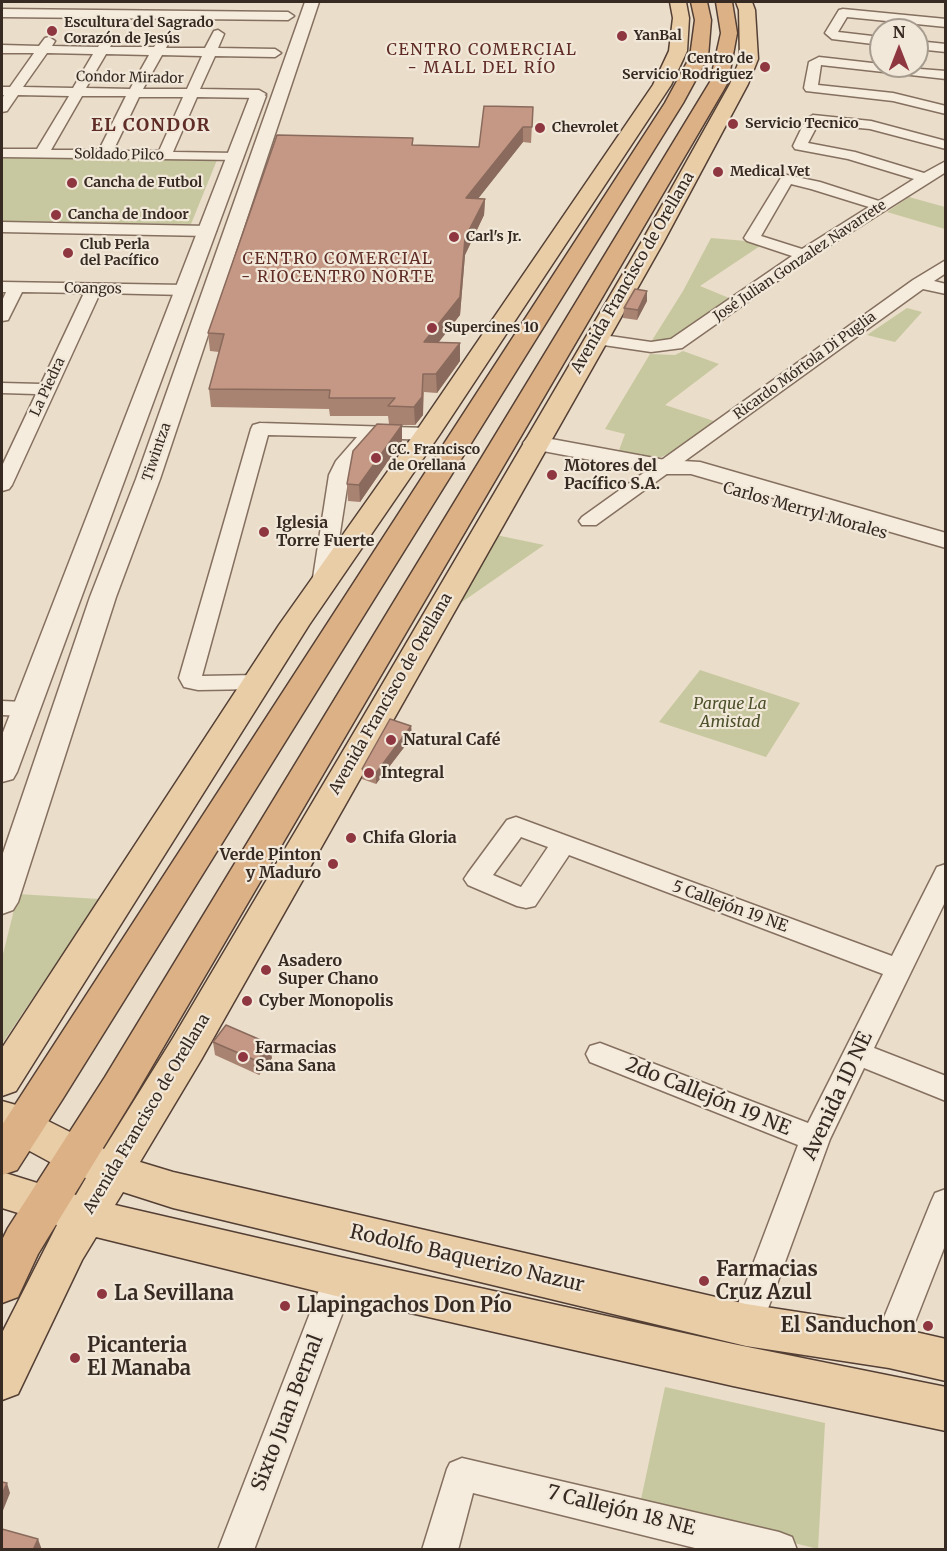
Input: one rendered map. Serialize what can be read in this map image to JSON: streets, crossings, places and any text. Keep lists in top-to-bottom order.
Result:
{
  "streets": {
    "highway": ["Avenida Francisco de Orellana"],
    "main road": ["Rodolfo Baquerizo Nazur"],
    "street": [
      "Condor Mirador",
      "Soldado Pilco",
      "José Julian Gonzalez Navarrete",
      "Coangos",
      "Ricardo Mórtola Di Puglia",
      "La Piedra",
      "Tiwintza",
      "Carlos Merryl Morales",
      "5 Callejón 19 NE",
      "Avenida 1D NE",
      "2do Callejón 19 NE",
      "Sixto Juan Bernal",
      "7 Callejón 18 NE"
    ]
  },
  "crossings": [
    ["Condor Mirador", "Tiwintza"],
    ["Soldado Pilco", "Tiwintza"],
    ["José Julian Gonzalez Navarrete", "Avenida Francisco de Orellana"],
    ["Avenida Francisco de Orellana", "Carlos Merryl Morales"],
    ["Avenida Francisco de Orellana", "Rodolfo Baquerizo Nazur"],
    ["Coangos", "La Piedra"],
    ["Coangos", "Tiwintza"],
    ["Ricardo Mórtola Di Puglia", "Carlos Merryl Morales"],
    ["5 Callejón 19 NE", "Avenida 1D NE"],
    ["Avenida 1D NE", "2do Callejón 19 NE"],
    ["Avenida 1D NE", "Rodolfo Baquerizo Nazur"]
  ],
  "districts": ["CENTRO COMERCIAL - MALL DEL RÍO", "EL CONDOR", "CENTRO COMERCIAL - RIOCENTRO NORTE"],
  "parks": ["Parque La Amistad"],
  "places": [
    "Escultura del Sagrado Corazón de Jesús",
    "YanBal",
    "Centro de Servicio Rodriguez",
    "Servicio Tecnico",
    "Chevrolet",
    "Medical Vet",
    "Cancha de Futbol",
    "Cancha de Indoor",
    "Carl's Jr.",
    "Club Perla del Pacífico",
    "Supercines 10",
    "CC. Francisco de Orellana",
    "Motores del Pacífico S.A.",
    "Iglesia Torre Fuerte",
    "Natural Café",
    "Integral",
    "Chifa Gloria",
    "Verde Pinton y Maduro",
    "Asadero Super Chano",
    "Cyber Monopolis",
    "Farmacias Sana Sana",
    "Farmacias Cruz Azul",
    "La Sevillana",
    "Llapingachos Don Pío",
    "El Sanduchon",
    "Picanteria El Manaba"
  ],
  "north": "top"
}
